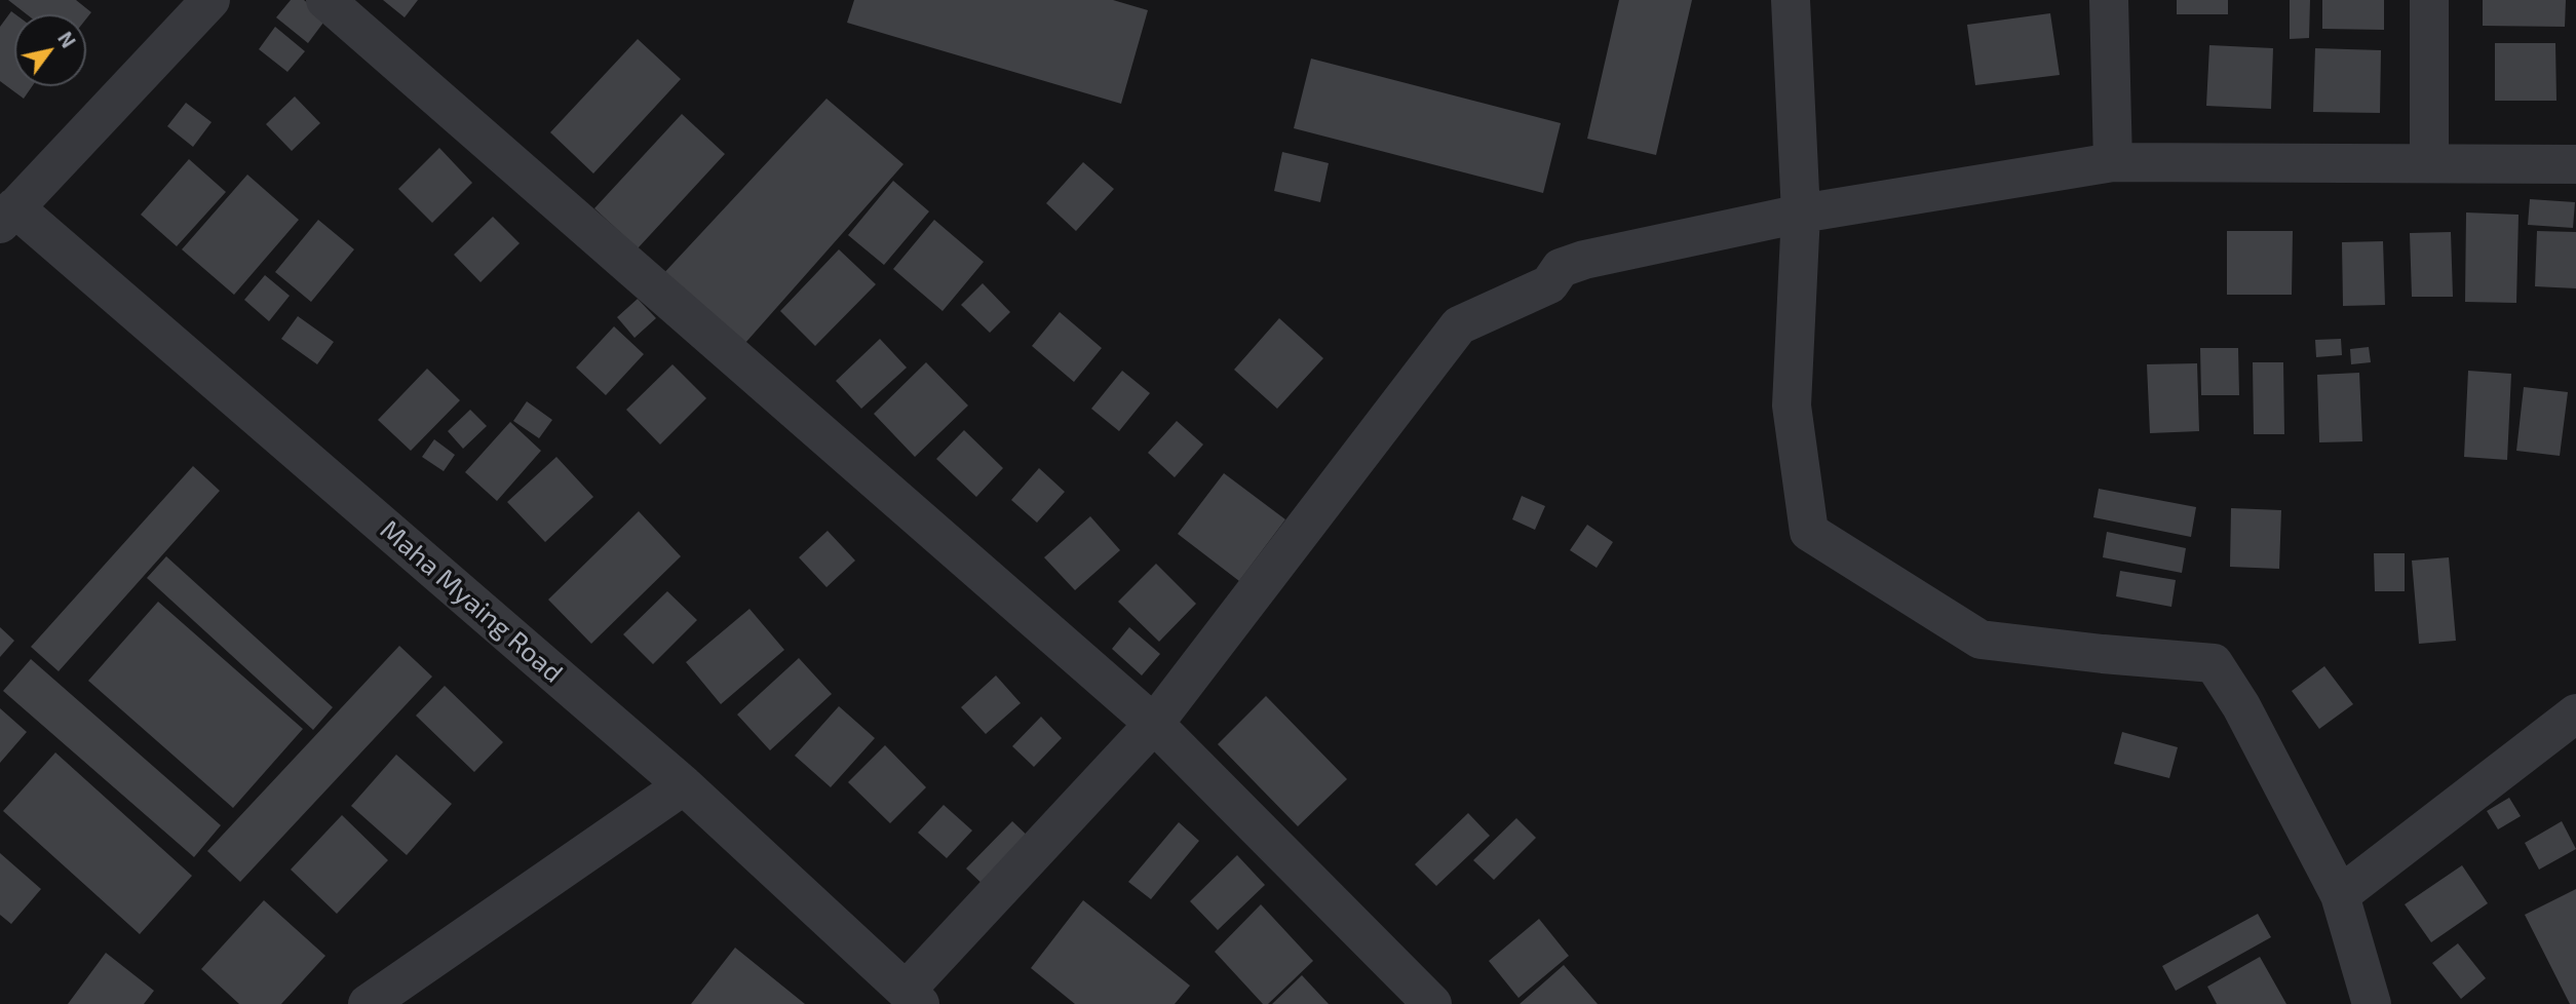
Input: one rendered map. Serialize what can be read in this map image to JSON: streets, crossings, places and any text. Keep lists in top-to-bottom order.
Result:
{
  "streets": {
    "street": ["Maha Myaing Road"]
  },
  "north": "top right"
}
